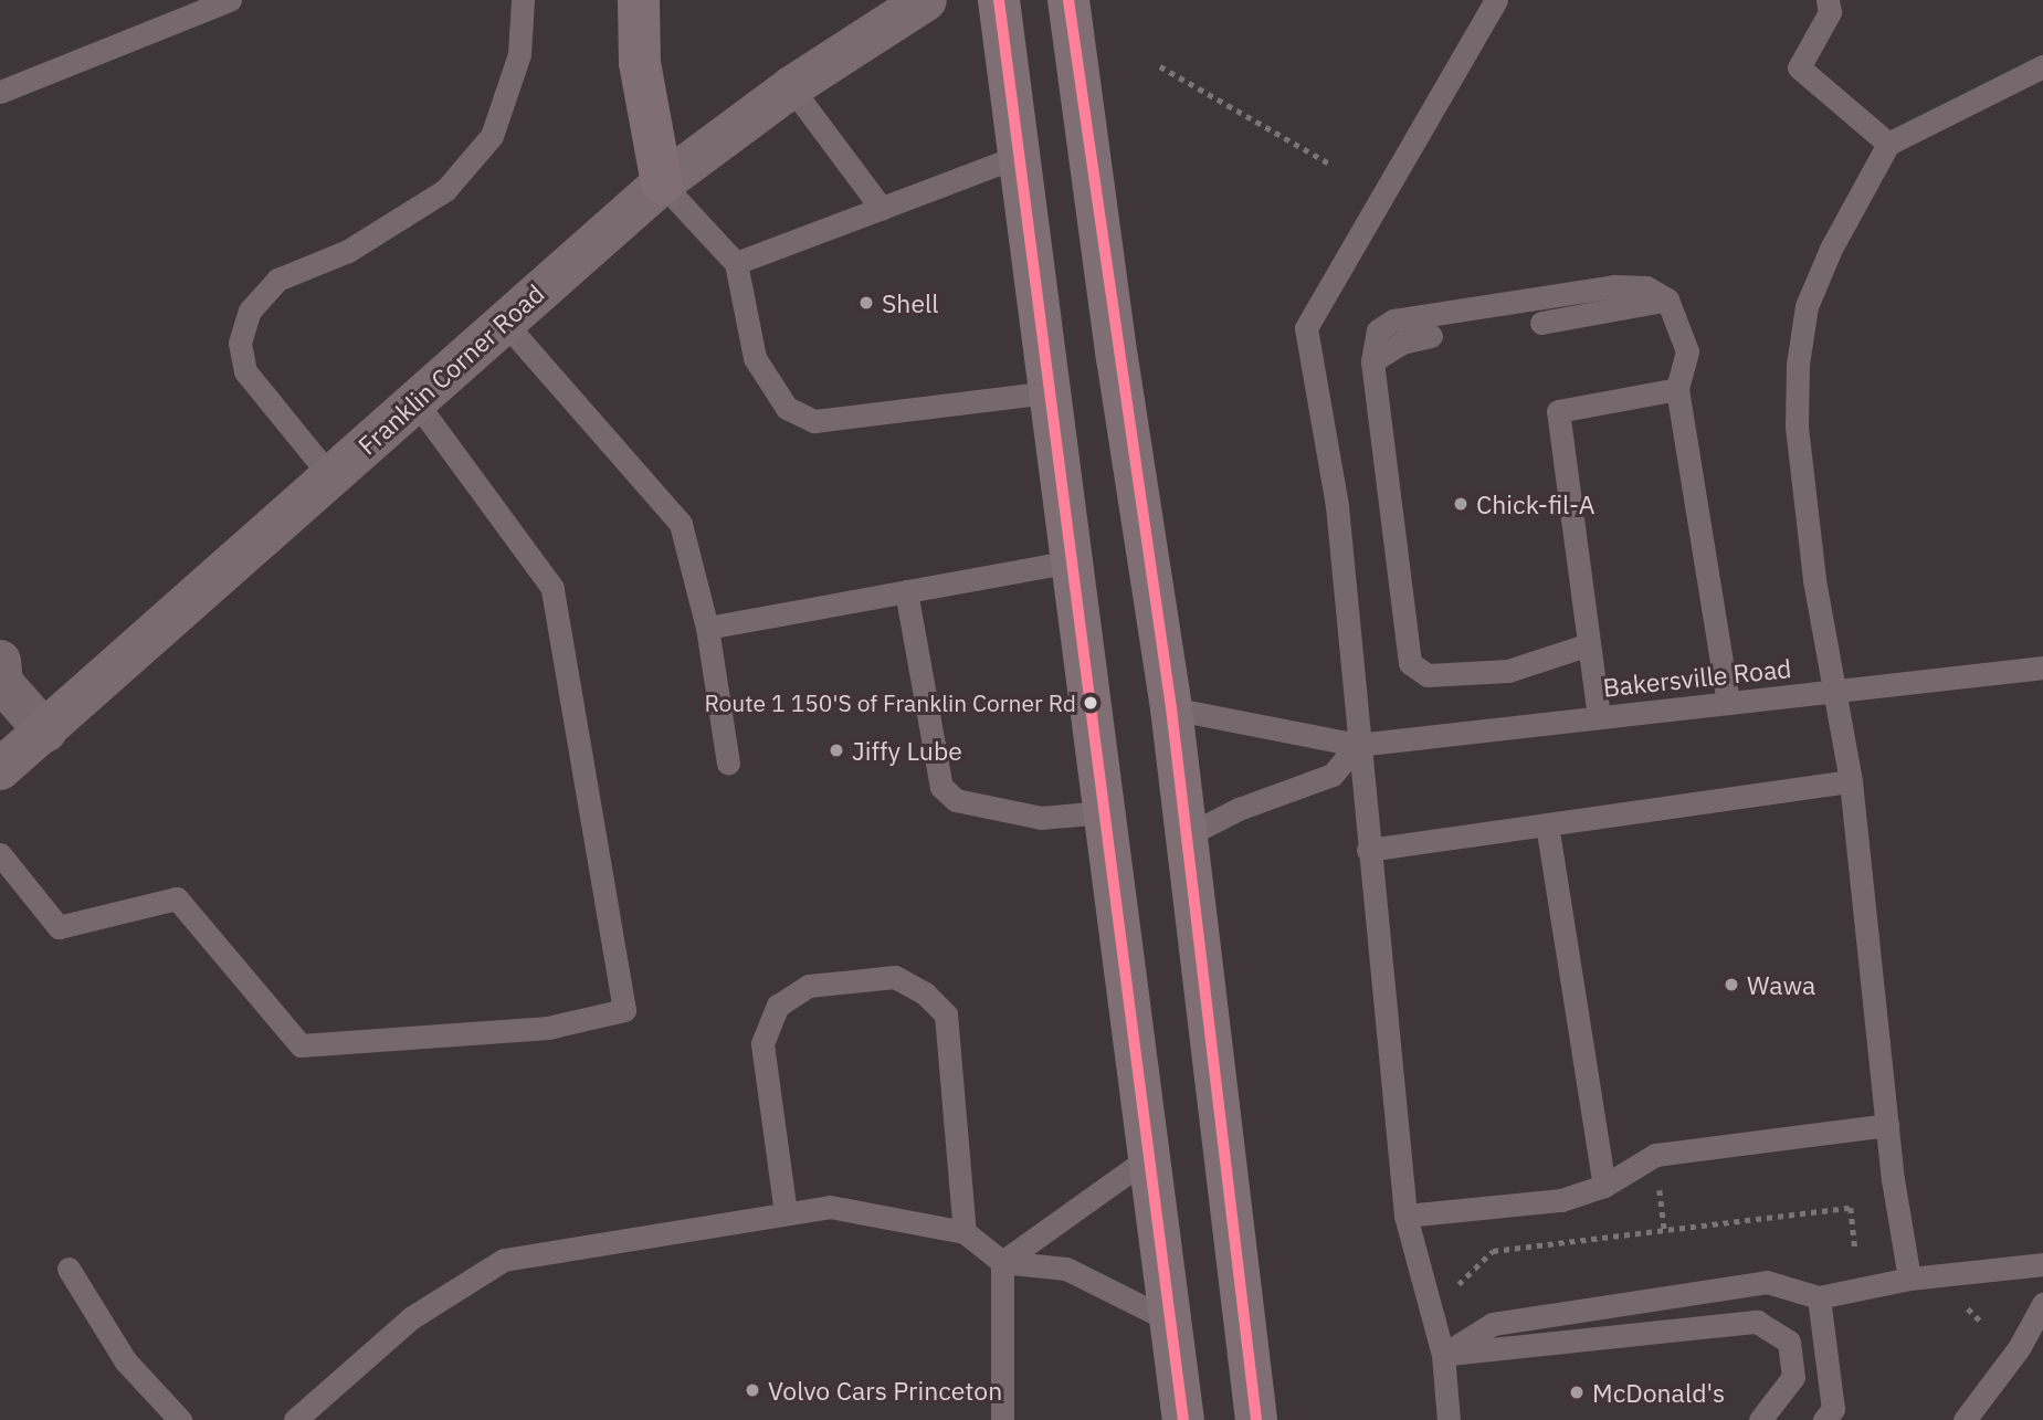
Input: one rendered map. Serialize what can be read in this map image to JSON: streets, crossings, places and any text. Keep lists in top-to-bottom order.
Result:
{
  "streets": {
    "main road": ["Franklin Corner Road"],
    "lane": ["Bakersville Road"]
  },
  "places": [
    "Shell",
    "Chick-fil-A",
    "Route 1 150'S of Franklin Corner Rd",
    "Jiffy Lube",
    "Wawa",
    "Volvo Cars Princeton",
    "McDonald's"
  ]
}
